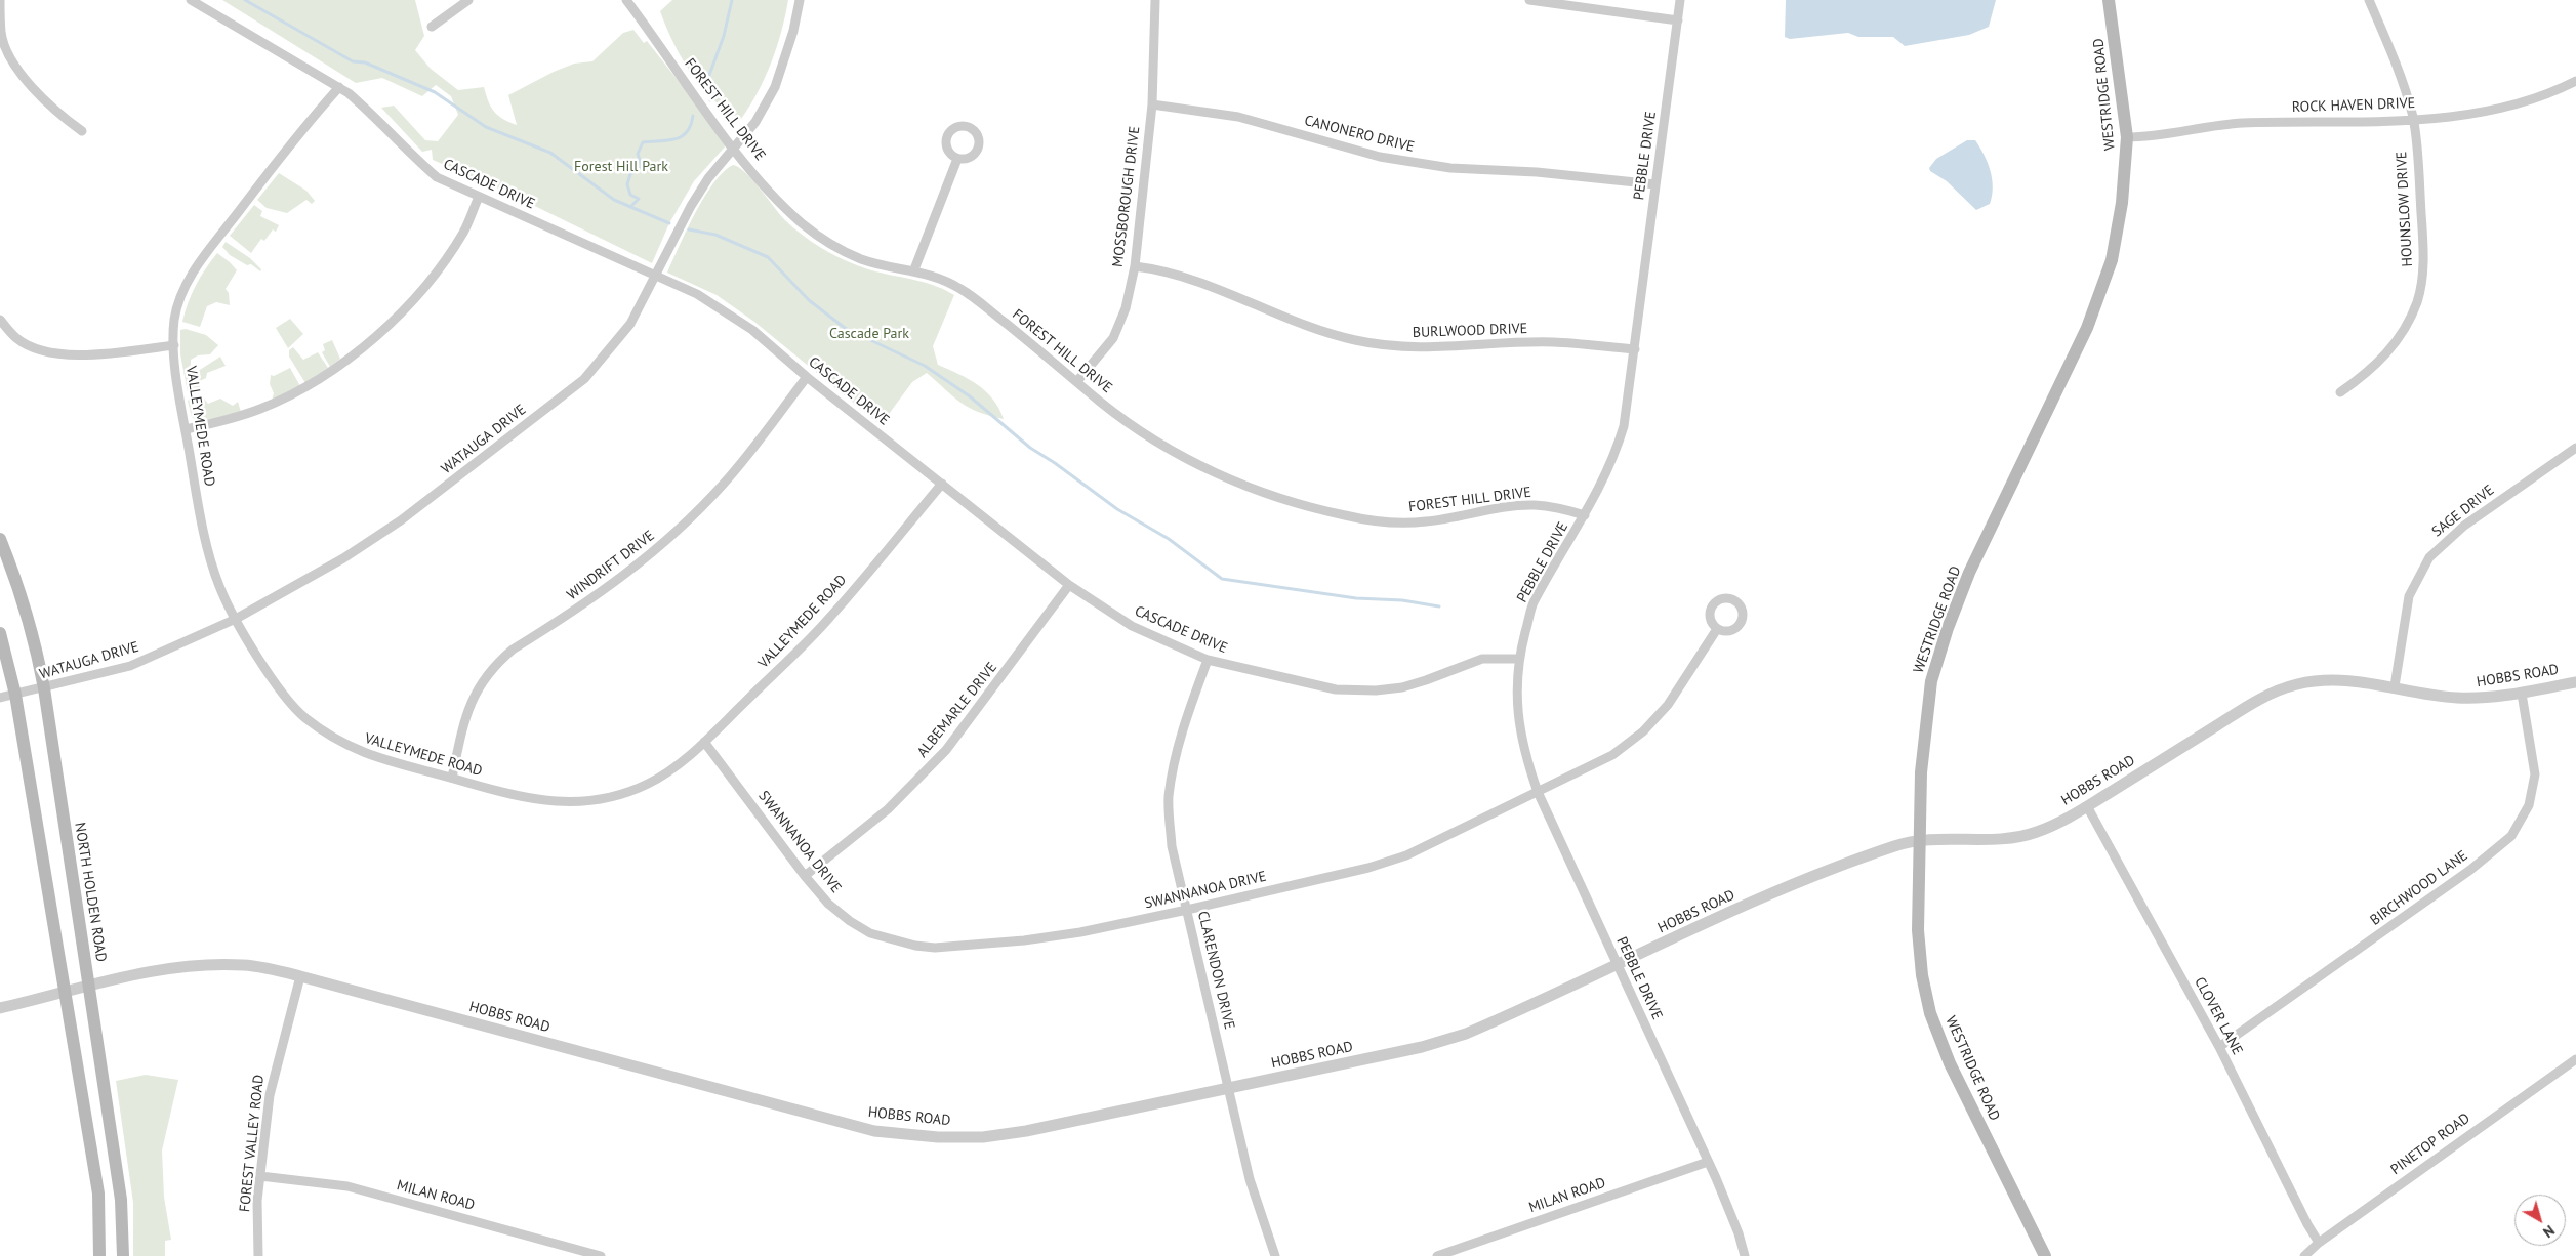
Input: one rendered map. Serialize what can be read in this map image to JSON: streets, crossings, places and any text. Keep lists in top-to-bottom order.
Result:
{
  "streets": {
    "main road": ["WESTRIDGE ROAD", "NORTH HOLDEN ROAD"],
    "street": [
      "ROCK HAVEN DRIVE",
      "FOREST HILL DRIVE",
      "CANONERO DRIVE",
      "PEBBLE DRIVE",
      "CASCADE DRIVE",
      "MOSSBOROUGH DRIVE",
      "HOUNSLOW DRIVE",
      "BURLWOOD DRIVE",
      "VALLEYMEDE ROAD",
      "WATAUGA DRIVE",
      "SAGE DRIVE",
      "WINDRIFT DRIVE",
      "HOBBS ROAD",
      "ALBEMARLE DRIVE",
      "SWANNANOA DRIVE",
      "BIRCHWOOD LANE",
      "CLARENDON DRIVE",
      "CLOVER LANE",
      "FOREST VALLEY ROAD",
      "PINETOP ROAD",
      "MILAN ROAD"
    ]
  },
  "crossings": [
    ["WESTRIDGE ROAD", "ROCK HAVEN DRIVE"],
    ["WESTRIDGE ROAD", "HOBBS ROAD"],
    ["ROCK HAVEN DRIVE", "HOUNSLOW DRIVE"],
    ["FOREST HILL DRIVE", "PEBBLE DRIVE"],
    ["FOREST HILL DRIVE", "MOSSBOROUGH DRIVE"],
    ["FOREST HILL DRIVE", "WATAUGA DRIVE"],
    ["CANONERO DRIVE", "PEBBLE DRIVE"],
    ["CANONERO DRIVE", "MOSSBOROUGH DRIVE"],
    ["PEBBLE DRIVE", "CASCADE DRIVE"],
    ["PEBBLE DRIVE", "BURLWOOD DRIVE"],
    ["PEBBLE DRIVE", "HOBBS ROAD"],
    ["PEBBLE DRIVE", "SWANNANOA DRIVE"],
    ["PEBBLE DRIVE", "MILAN ROAD"],
    ["CASCADE DRIVE", "VALLEYMEDE ROAD"],
    ["CASCADE DRIVE", "WATAUGA DRIVE"],
    ["CASCADE DRIVE", "WINDRIFT DRIVE"],
    ["CASCADE DRIVE", "ALBEMARLE DRIVE"],
    ["CASCADE DRIVE", "CLARENDON DRIVE"],
    ["MOSSBOROUGH DRIVE", "BURLWOOD DRIVE"],
    ["VALLEYMEDE ROAD", "WATAUGA DRIVE"],
    ["VALLEYMEDE ROAD", "WINDRIFT DRIVE"],
    ["VALLEYMEDE ROAD", "SWANNANOA DRIVE"],
    ["WATAUGA DRIVE", "NORTH HOLDEN ROAD"],
    ["SAGE DRIVE", "HOBBS ROAD"],
    ["HOBBS ROAD", "BIRCHWOOD LANE"],
    ["HOBBS ROAD", "NORTH HOLDEN ROAD"],
    ["HOBBS ROAD", "CLARENDON DRIVE"],
    ["HOBBS ROAD", "CLOVER LANE"],
    ["HOBBS ROAD", "FOREST VALLEY ROAD"],
    ["ALBEMARLE DRIVE", "SWANNANOA DRIVE"],
    ["SWANNANOA DRIVE", "CLARENDON DRIVE"],
    ["BIRCHWOOD LANE", "CLOVER LANE"],
    ["CLOVER LANE", "PINETOP ROAD"],
    ["FOREST VALLEY ROAD", "MILAN ROAD"]
  ],
  "parks": ["Forest Hill Park", "Cascade Park"],
  "north": "bottom right"
}
